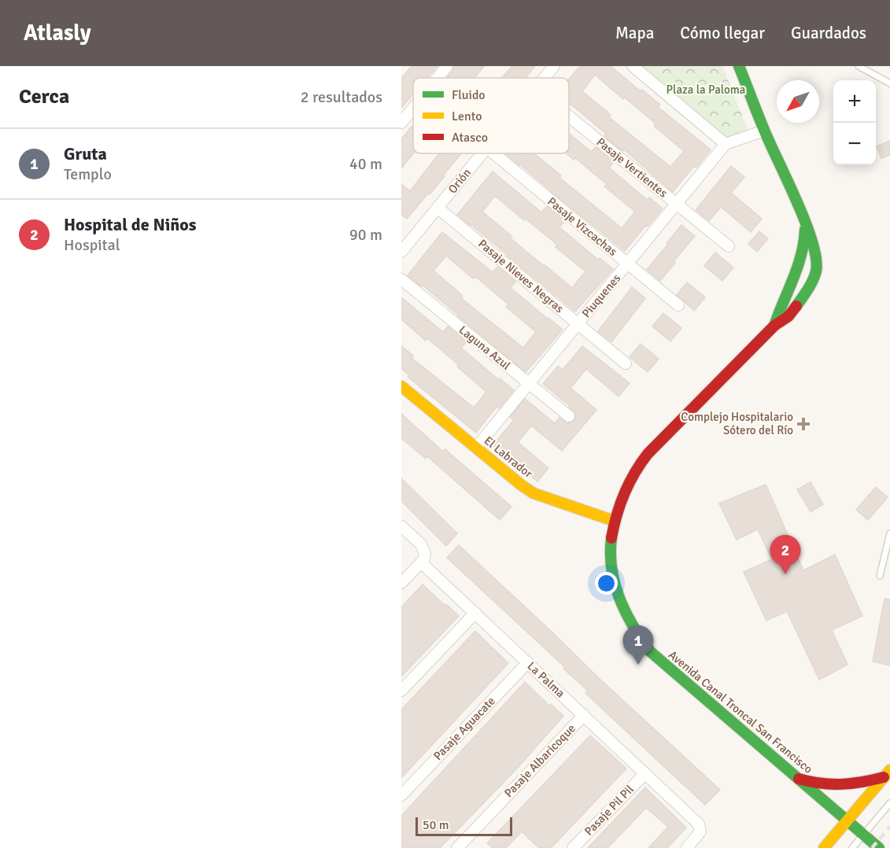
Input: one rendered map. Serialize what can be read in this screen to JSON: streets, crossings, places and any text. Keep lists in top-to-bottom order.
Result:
{
  "streets": {
    "main road": ["El Labrador", "Avenida Canal Troncal San Francisco"],
    "street": [
      "Pasaje Vertientes",
      "Orión",
      "Pasaje Vizcachas",
      "Pasaje Nieves Negras",
      "Piuquenes",
      "Laguna Azul",
      "La Palma",
      "Pasaje Aguacate",
      "Pasaje Albaricoque",
      "Pasaje Pil Pil"
    ]
  },
  "crossings": [
    ["Pasaje Vertientes", "Piuquenes"],
    ["Orión", "Pasaje Nieves Negras"],
    ["Pasaje Vizcachas", "Piuquenes"],
    ["Pasaje Nieves Negras", "Piuquenes"],
    ["Piuquenes", "Laguna Azul"],
    ["Piuquenes", "El Labrador"],
    ["El Labrador", "Avenida Canal Troncal San Francisco"],
    ["La Palma", "Pasaje Aguacate"],
    ["La Palma", "Pasaje Albaricoque"],
    ["La Palma", "Pasaje Pil Pil"]
  ],
  "parks": ["Plaza la Paloma"],
  "places": {
    "health": ["Complejo Hospitalario Sótero del Río"]
  },
  "legend": ["Fluido", "Lento", "Atasco"],
  "scale_bar": "50 m",
  "north": "bottom left",
  "page": {
    "header": "Atlasly",
    "nav": ["Mapa", "Cómo llegar", "Guardados"],
    "heading": ["Cerca", "2 resultados"],
    "map_buttons": ["+", "−"],
    "list": [
      {
        "mark": "1",
        "name": "Gruta",
        "note": "Templo",
        "value": "40 m"
      },
      {
        "mark": "2",
        "name": "Hospital de Niños",
        "note": "Hospital",
        "value": "90 m"
      }
    ],
    "pins": ["2", "1"],
    "scale": "50 m"
  }
}
